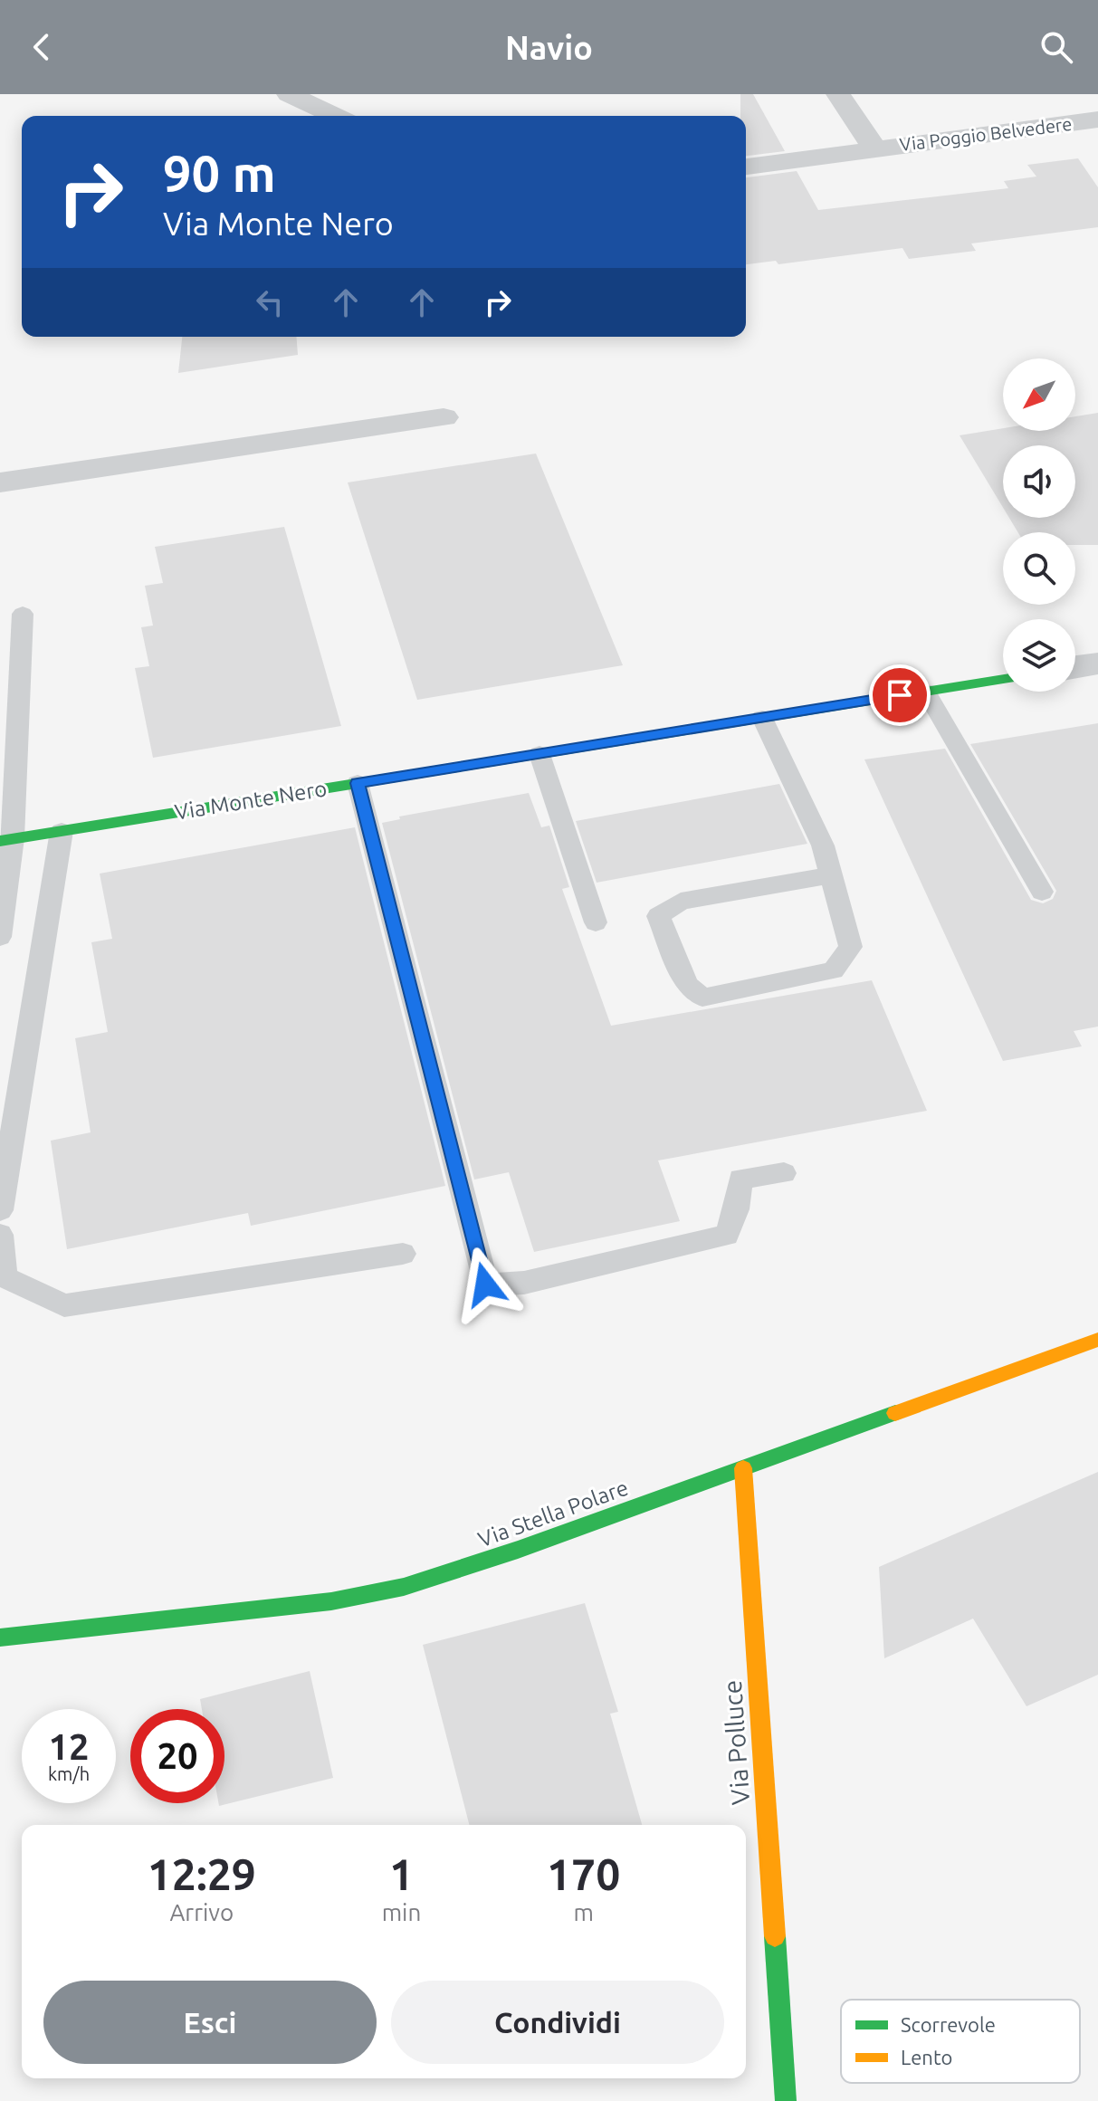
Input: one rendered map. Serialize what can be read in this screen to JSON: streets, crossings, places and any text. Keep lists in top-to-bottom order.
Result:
{
  "streets": {
    "street": [
      "Via Poggio Belvedere",
      "Via Monte Nero",
      "Via Stella Polare",
      "Via Polluce"
    ]
  },
  "crossings": [
    ["Via Stella Polare", "Via Polluce"]
  ],
  "legend": ["Scorrevole", "Lento"],
  "north": "bottom left",
  "page": {
    "header": "Navio",
    "turn": ["90 m", "Via Monte Nero"],
    "speed": "12 km/h",
    "limit": "20",
    "eta": [
      "12:29",
      "Arrivo",
      "1",
      "min",
      "170",
      "m"
    ],
    "buttons": ["Esci", "Condividi"]
  }
}
